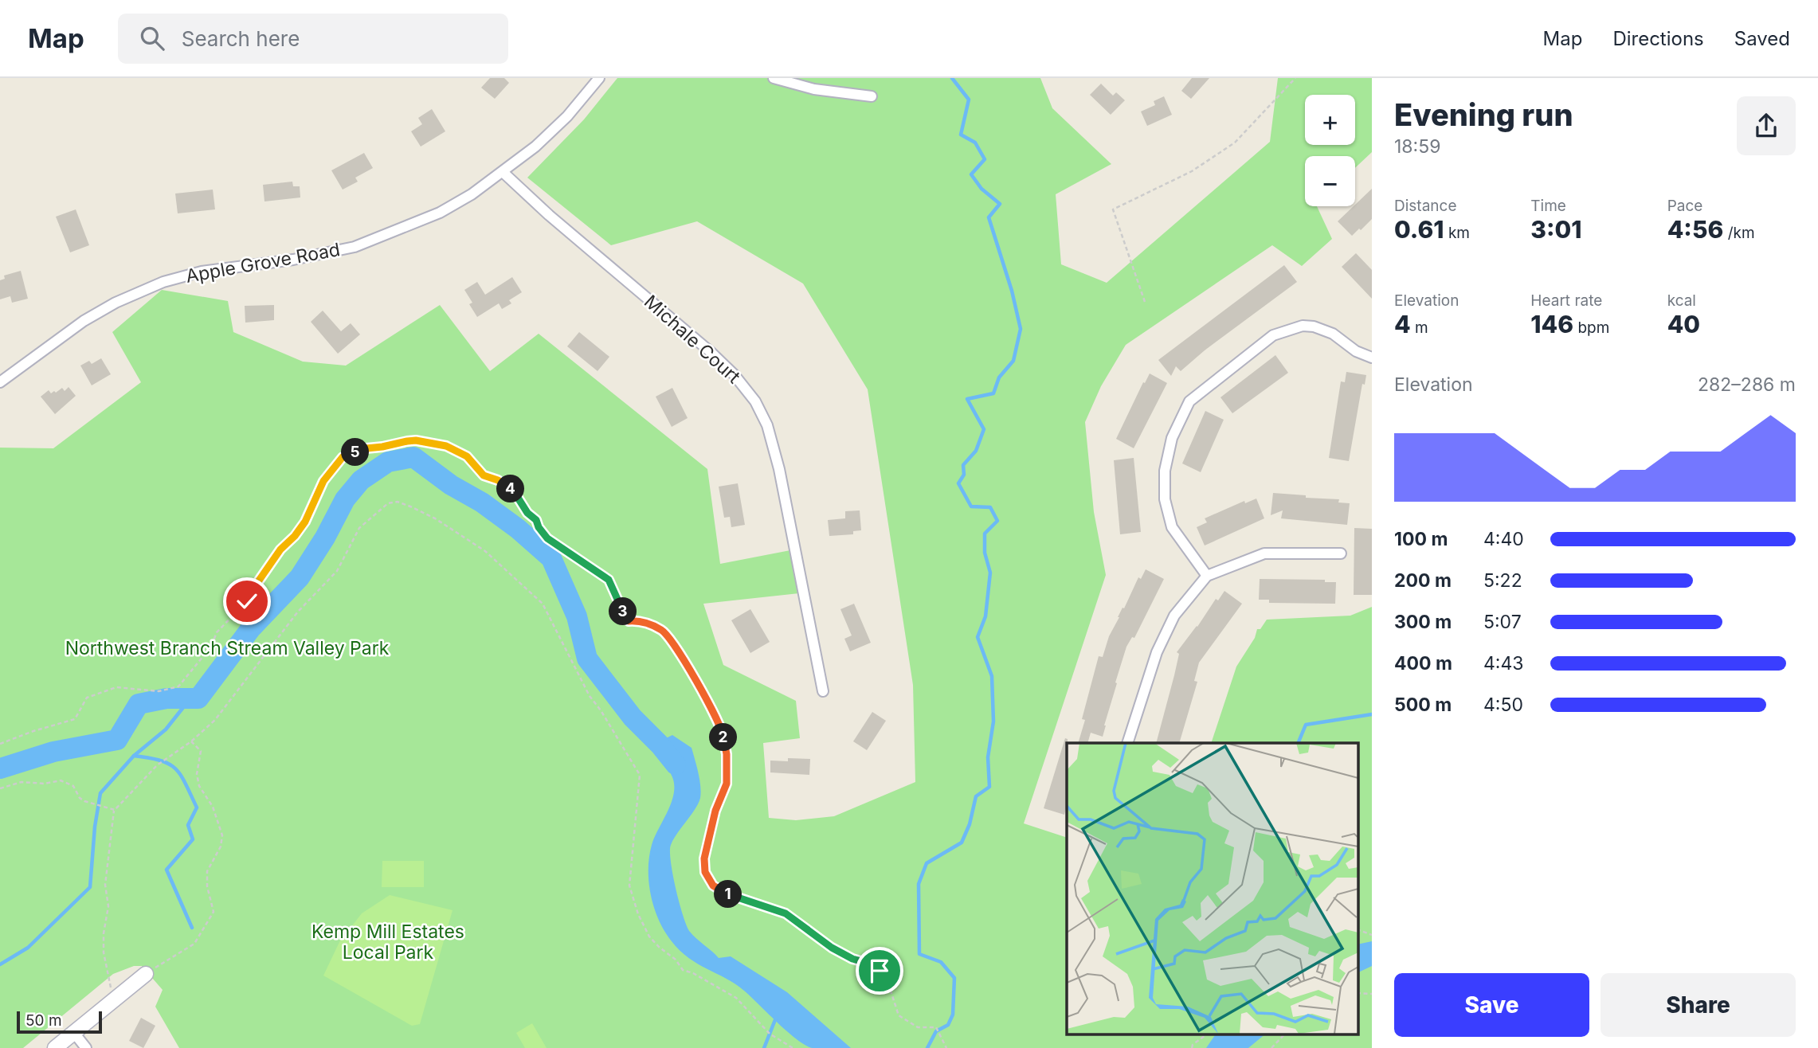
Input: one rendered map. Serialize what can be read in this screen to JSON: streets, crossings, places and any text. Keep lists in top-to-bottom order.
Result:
{
  "streets": {
    "street": ["Apple Grove Road", "Michale Court"]
  },
  "crossings": [
    ["Apple Grove Road", "Michale Court"]
  ],
  "parks": ["Northwest Branch Stream Valley Park", "Kemp Mill Estates Local Park"],
  "scale_bar": "50 m",
  "page": {
    "header": "Map",
    "search": "Search here",
    "nav": ["Map", "Directions", "Saved"],
    "heading": ["Evening run", "18:59"],
    "map_buttons": ["+", "−"],
    "stats": [
      ["Distance", "0.61 km"],
      ["Time", "3:01"],
      ["Pace", "4:56 /km"],
      ["Elevation", "4 m"],
      ["Heart rate", "146 bpm"],
      ["kcal", "40"]
    ],
    "chart": ["Elevation", "282–286 m"],
    "pins": [
      "5",
      "4",
      "3",
      "2",
      "1"
    ],
    "list": [
      {
        "name": "100 m",
        "note": "4:40"
      },
      {
        "name": "200 m",
        "note": "5:22"
      },
      {
        "name": "300 m",
        "note": "5:07"
      },
      {
        "name": "400 m",
        "note": "4:43"
      },
      {
        "name": "500 m",
        "note": "4:50"
      }
    ],
    "buttons": ["Save", "Share"],
    "scale": "50 m"
  }
}
